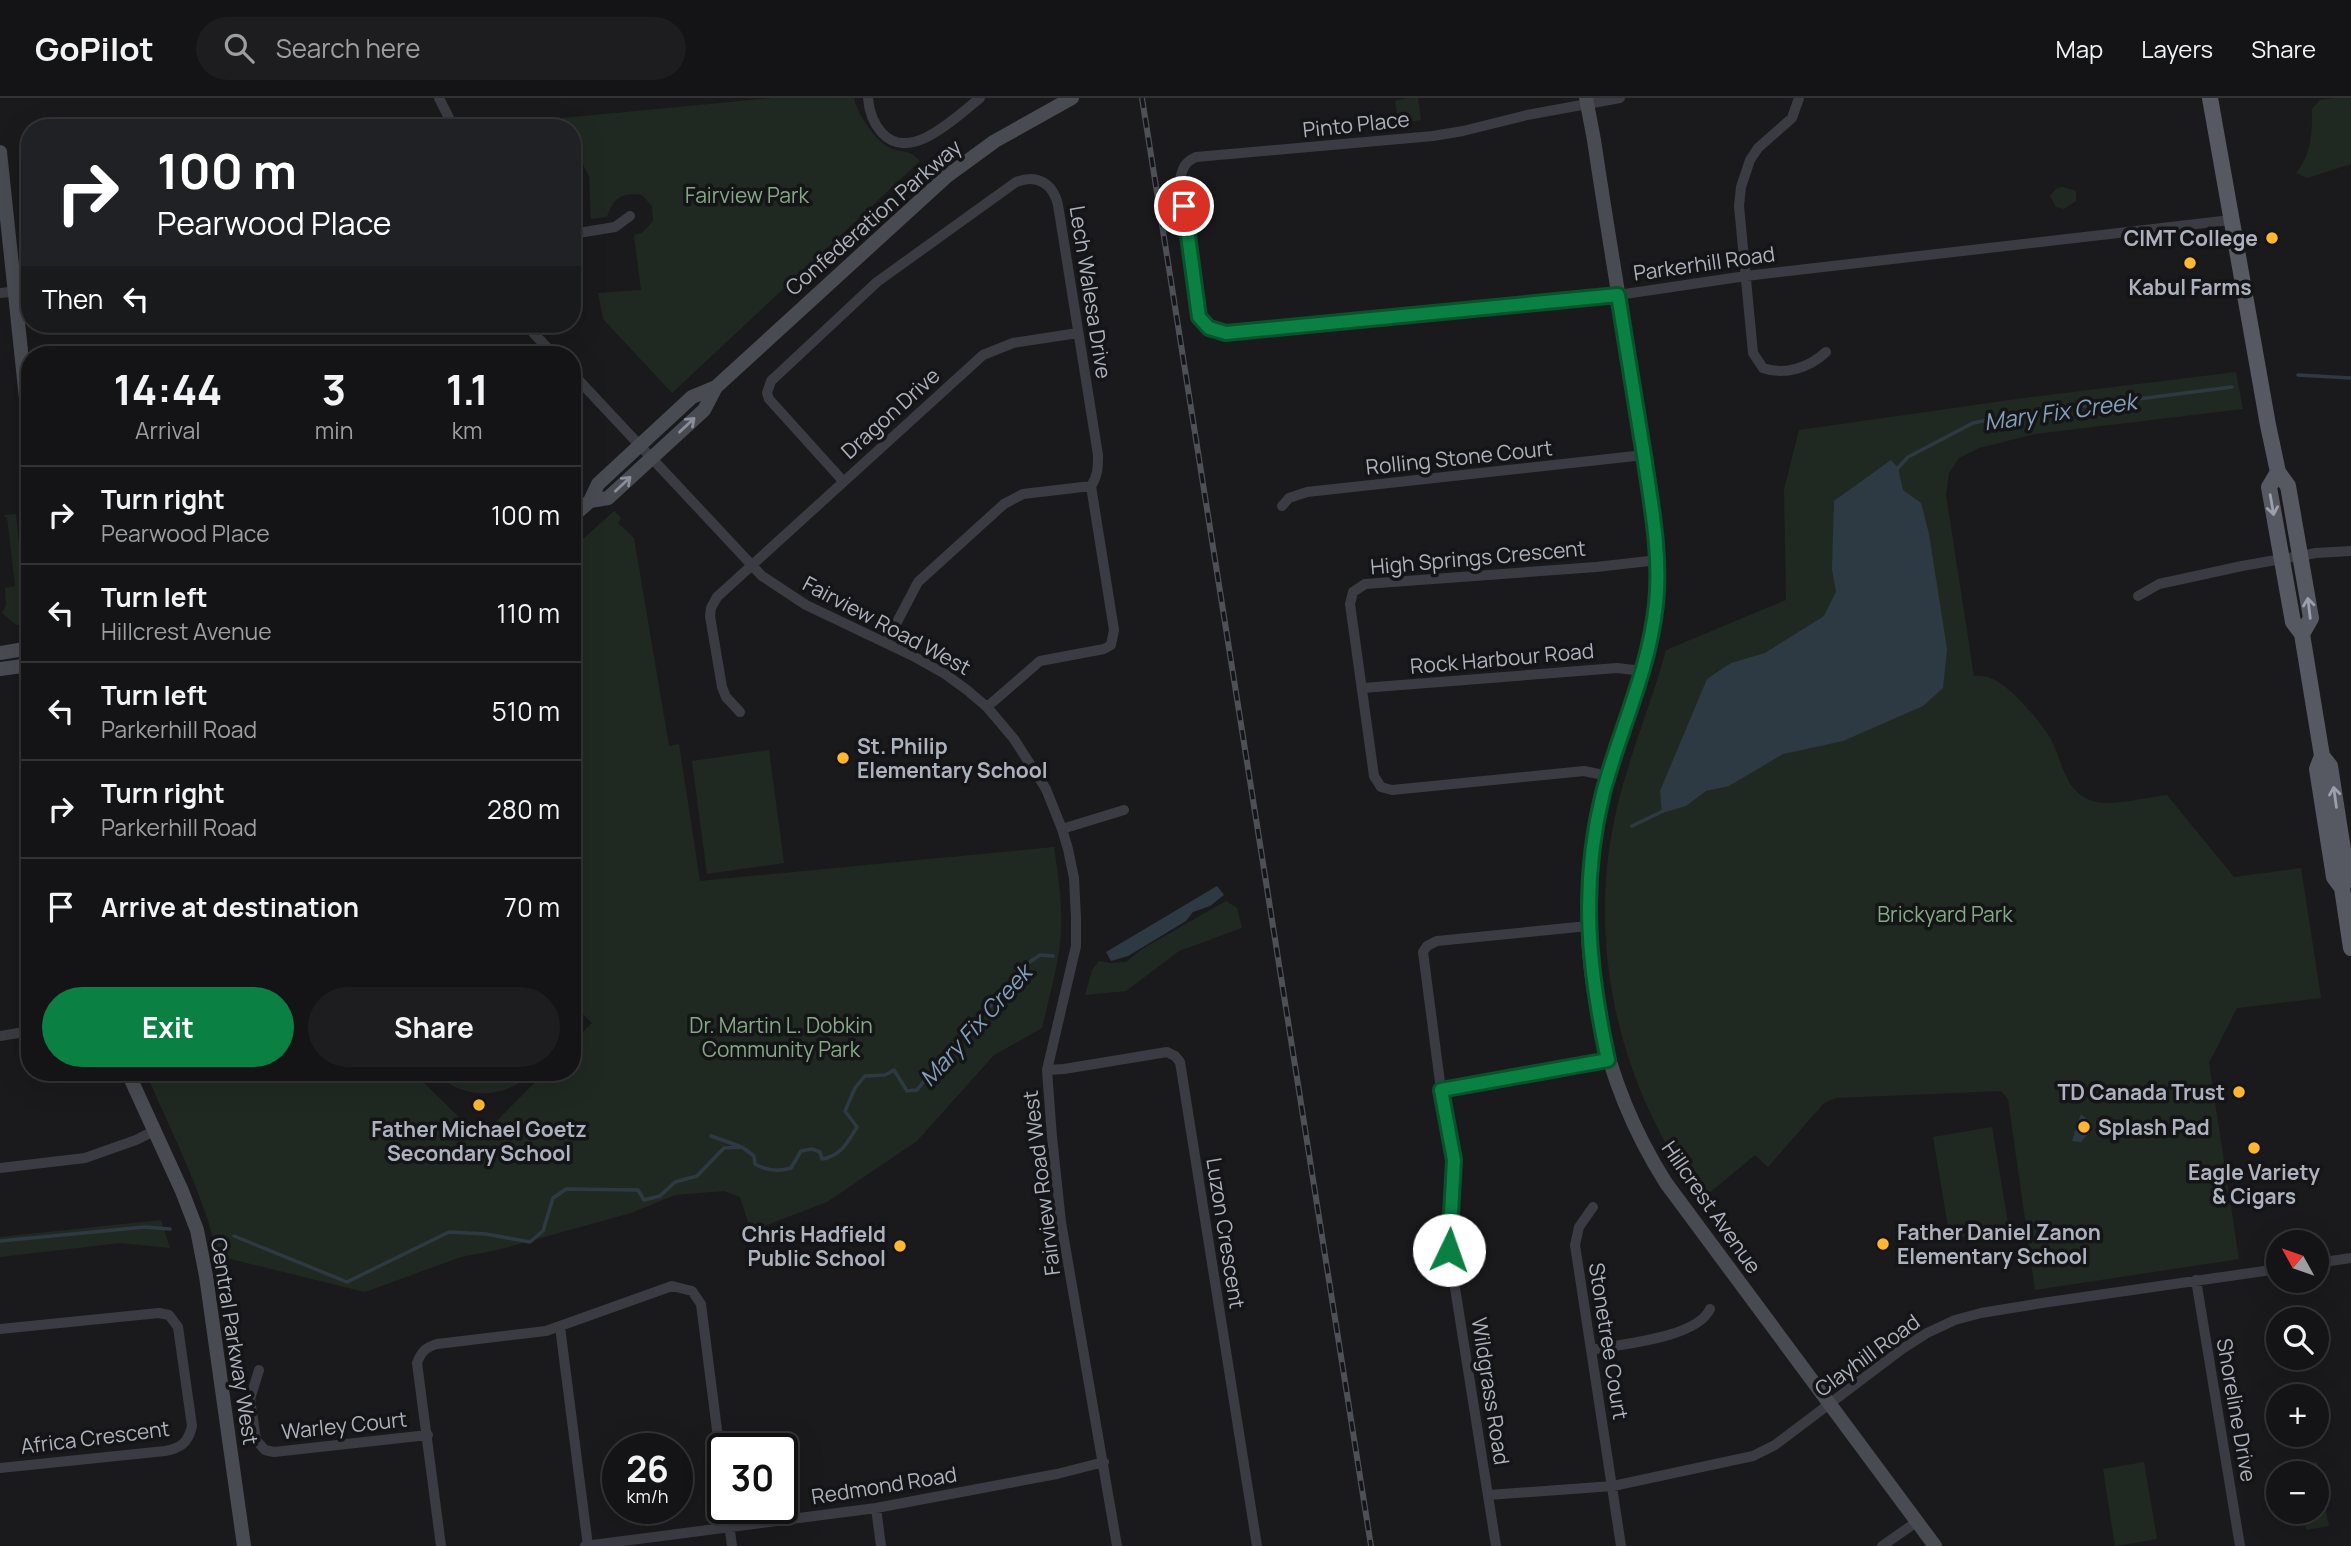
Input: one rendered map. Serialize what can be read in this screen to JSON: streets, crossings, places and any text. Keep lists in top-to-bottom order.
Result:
{
  "streets": {
    "street": [
      "Pinto Place",
      "Confederation Parkway",
      "Parkerhill Road",
      "Lech Walesa Drive",
      "Dragon Drive",
      "Rolling Stone Court",
      "High Springs Crescent",
      "Fairview Road West",
      "Rock Harbour Road",
      "Hillcrest Avenue",
      "Luzon Crescent",
      "Central Parkway West",
      "Stonetree Court",
      "Clayhill Road",
      "Wildgrass Road",
      "Shoreline Drive",
      "Warley Court",
      "Africa Crescent",
      "Redmond Road"
    ]
  },
  "crossings": [
    ["Pinto Place", "Parkerhill Road"],
    ["Pinto Place", "Hillcrest Avenue"],
    ["Confederation Parkway", "Fairview Road West"],
    ["Parkerhill Road", "Hillcrest Avenue"],
    ["Lech Walesa Drive", "Dragon Drive"],
    ["Lech Walesa Drive", "Fairview Road West"],
    ["Dragon Drive", "Fairview Road West"],
    ["Rolling Stone Court", "Hillcrest Avenue"],
    ["High Springs Crescent", "Rock Harbour Road"],
    ["High Springs Crescent", "Hillcrest Avenue"],
    ["Fairview Road West", "Luzon Crescent"],
    ["Fairview Road West", "Redmond Road"],
    ["Rock Harbour Road", "Hillcrest Avenue"],
    ["Hillcrest Avenue", "Clayhill Road"],
    ["Hillcrest Avenue", "Wildgrass Road"],
    ["Stonetree Court", "Clayhill Road"],
    ["Clayhill Road", "Wildgrass Road"],
    ["Clayhill Road", "Shoreline Drive"]
  ],
  "water": ["Mary Fix Creek"],
  "parks": ["Fairview Park", "Brickyard Park", "Dr. Martin L. Dobkin Community Park"],
  "places": [
    "CIMT College",
    "Kabul Farms",
    "St. Philip Elementary School",
    "TD Canada Trust",
    "Father Michael Goetz Secondary School",
    "Splash Pad",
    "Eagle Variety & Cigars",
    "Father Daniel Zanon Elementary School",
    "Chris Hadfield Public School"
  ],
  "north": "top left",
  "page": {
    "header": "GoPilot",
    "search": "Search here",
    "nav": ["Map", "Layers", "Share"],
    "turn": ["100 m", "Pearwood Place"],
    "then": "Then",
    "eta": [
      "14:44",
      "Arrival",
      "3",
      "min",
      "1.1",
      "km"
    ],
    "list": [
      {
        "name": "Turn right",
        "note": "Pearwood Place",
        "value": "100 m"
      },
      {
        "name": "Turn left",
        "note": "Hillcrest Avenue",
        "value": "110 m"
      },
      {
        "name": "Turn left",
        "note": "Parkerhill Road",
        "value": "510 m"
      },
      {
        "name": "Turn right",
        "note": "Parkerhill Road",
        "value": "280 m"
      },
      {
        "name": "Arrive at destination",
        "value": "70 m"
      }
    ],
    "buttons": ["Exit", "Share"],
    "map_buttons": ["+", "−"],
    "speed": "26 km/h",
    "limit": "30"
  }
}
